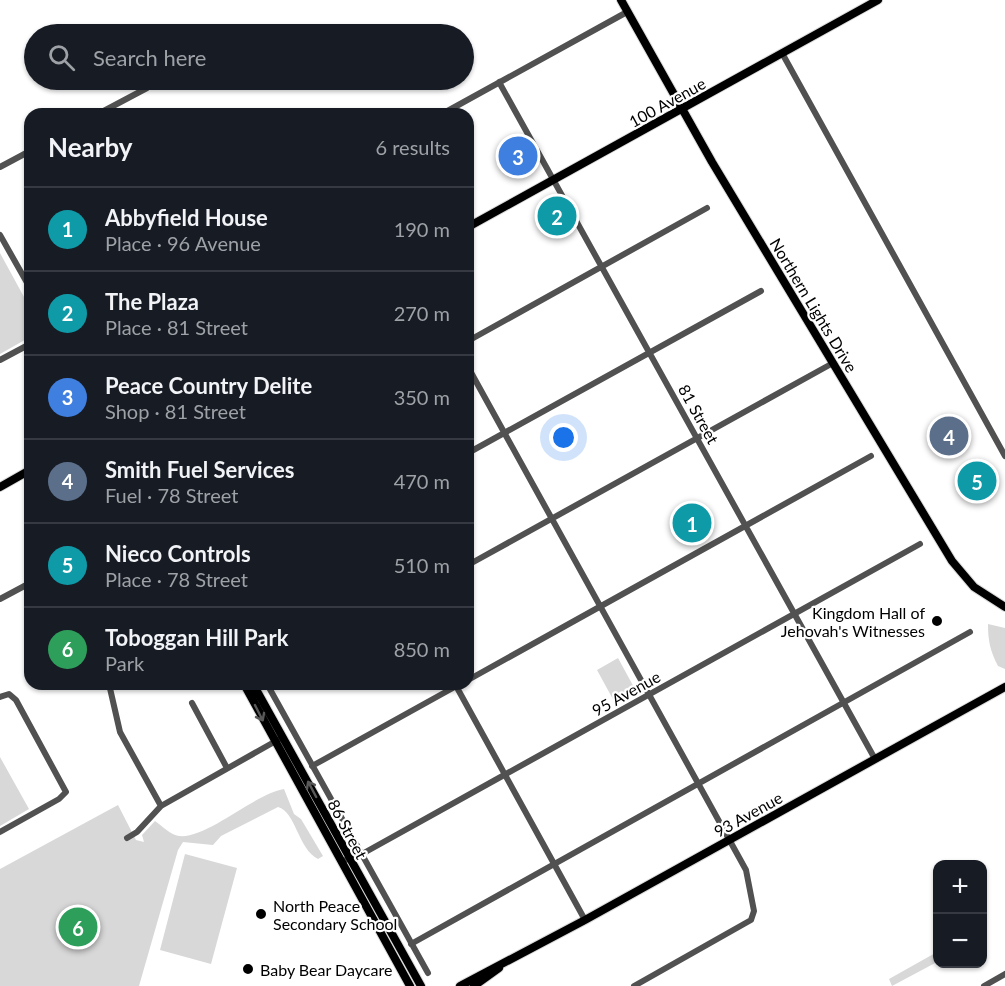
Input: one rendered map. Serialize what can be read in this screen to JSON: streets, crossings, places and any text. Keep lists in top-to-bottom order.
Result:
{
  "streets": {
    "main road": [
      "100 Avenue",
      "Northern Lights Drive",
      "93 Avenue",
      "86 Street"
    ],
    "street": ["81 Street", "95 Avenue"]
  },
  "crossings": [
    ["100 Avenue", "Northern Lights Drive"],
    ["100 Avenue", "81 Street"],
    ["81 Street", "95 Avenue"],
    ["81 Street", "93 Avenue"],
    ["95 Avenue", "86 Street"]
  ],
  "places": ["Kingdom Hall of Jehovah's Witnesses", "North Peace Secondary School", "Baby Bear Daycare"],
  "page": {
    "search": "Search here",
    "heading": ["Nearby", "6 results"],
    "pins": [
      "3",
      "2",
      "4",
      "5",
      "1",
      "6"
    ],
    "list": [
      {
        "mark": "1",
        "name": "Abbyfield House",
        "note": "Place · 96 Avenue",
        "value": "190 m"
      },
      {
        "mark": "2",
        "name": "The Plaza",
        "note": "Place · 81 Street",
        "value": "270 m"
      },
      {
        "mark": "3",
        "name": "Peace Country Delite",
        "note": "Shop · 81 Street",
        "value": "350 m"
      },
      {
        "mark": "4",
        "name": "Smith Fuel Services",
        "note": "Fuel · 78 Street",
        "value": "470 m"
      },
      {
        "mark": "5",
        "name": "Nieco Controls",
        "note": "Place · 78 Street",
        "value": "510 m"
      },
      {
        "mark": "6",
        "name": "Toboggan Hill Park",
        "note": "Park",
        "value": "850 m"
      }
    ],
    "map_buttons": ["+", "−"]
  }
}
